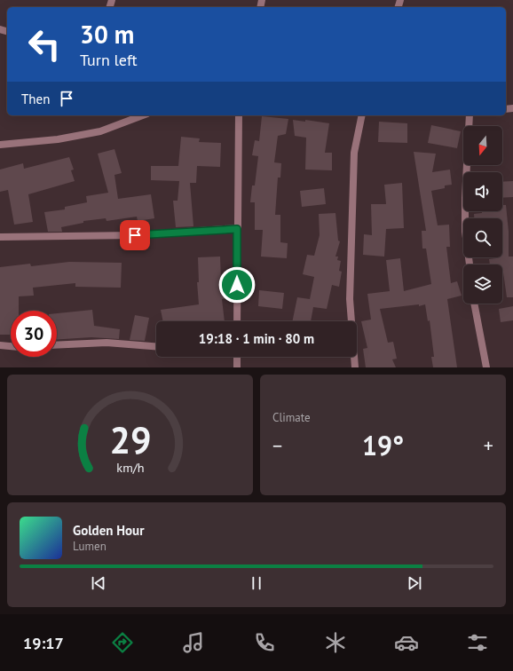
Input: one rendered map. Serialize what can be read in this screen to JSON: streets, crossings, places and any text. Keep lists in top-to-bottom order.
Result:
{
  "north": "bottom",
  "page": {
    "turn": ["30 m", "Turn left"],
    "then": "Then",
    "limit": "30",
    "trip": "19:18 · 1 min · 80 m",
    "tile": "Climate",
    "heat": ["−", "19°", "+"],
    "song": ["Golden Hour", "Lumen"],
    "tabs": "19:17",
    "gauge": ["29", "km/h"]
  }
}
